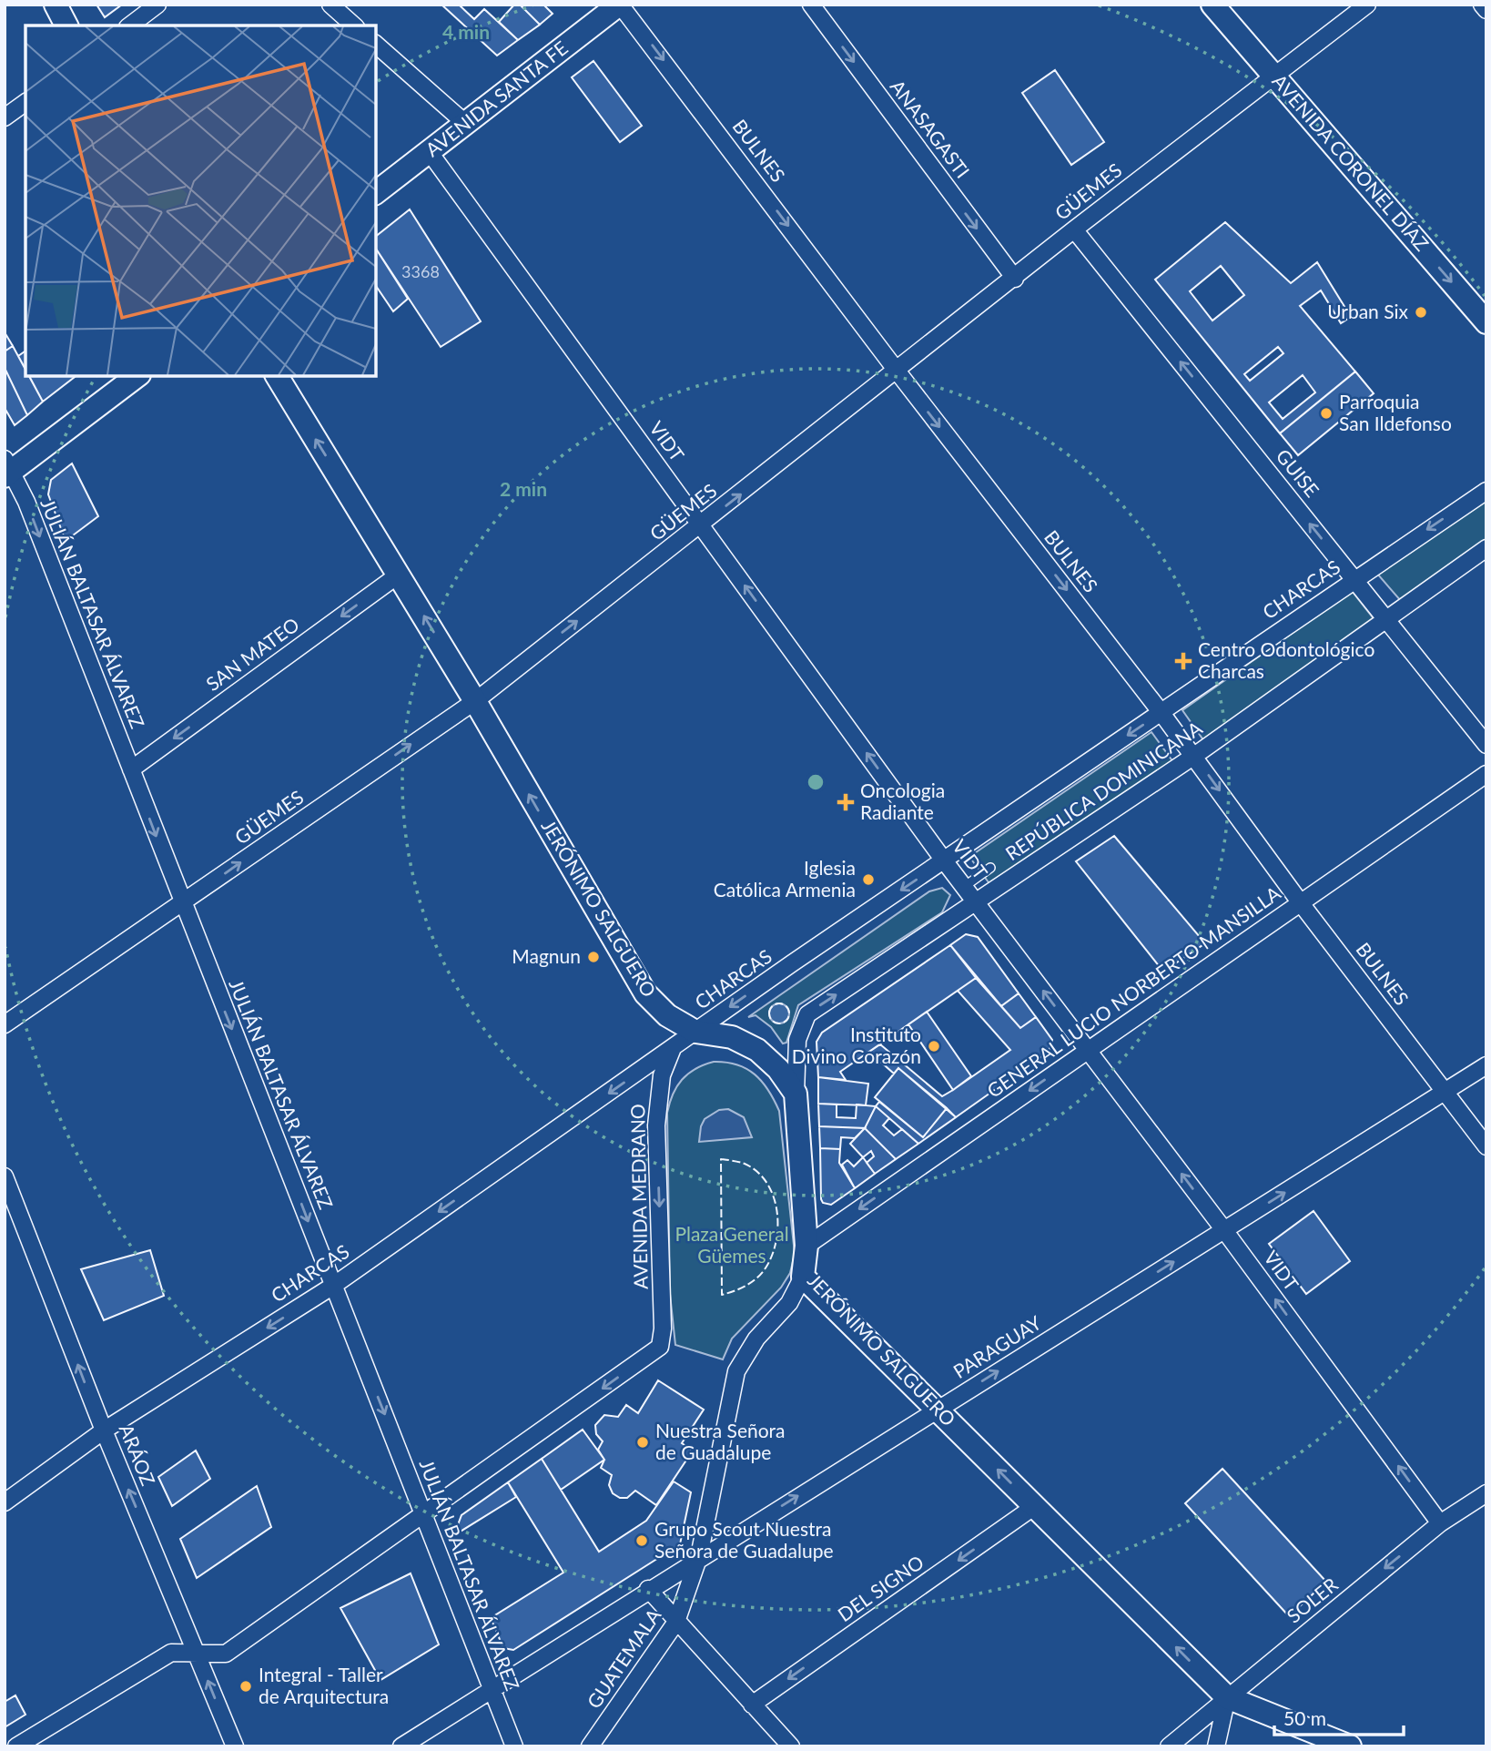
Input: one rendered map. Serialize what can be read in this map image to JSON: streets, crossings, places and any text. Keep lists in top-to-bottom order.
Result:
{
  "streets": {
    "street": [
      "AVENIDA SANTA FE",
      "ANASAGASTI",
      "BULNES",
      "AVENIDA CORONEL DÍAZ",
      "GÜEMES",
      "VIDT",
      "GUISE",
      "CHARCAS",
      "JULIÁN BALTASAR ÁLVAREZ",
      "SAN MATEO",
      "REPÚBLICA DOMINICANA",
      "JERÓNIMO SALGUERO",
      "GENERAL LUCIO NORBERTO MANSILLA",
      "AVENIDA MEDRANO",
      "PARAGUAY",
      "ARÁOZ",
      "DEL SIGNO",
      "SOLER",
      "GUATEMALA"
    ]
  },
  "crossings": [
    ["AVENIDA SANTA FE", "BULNES"],
    ["AVENIDA SANTA FE", "VIDT"],
    ["ANASAGASTI", "GÜEMES"],
    ["BULNES", "GÜEMES"],
    ["BULNES", "CHARCAS"],
    ["BULNES", "REPÚBLICA DOMINICANA"],
    ["BULNES", "GENERAL LUCIO NORBERTO MANSILLA"],
    ["BULNES", "PARAGUAY"],
    ["AVENIDA CORONEL DÍAZ", "GÜEMES"],
    ["GÜEMES", "VIDT"],
    ["GÜEMES", "GUISE"],
    ["GÜEMES", "JULIÁN BALTASAR ÁLVAREZ"],
    ["GÜEMES", "JERÓNIMO SALGUERO"],
    ["VIDT", "CHARCAS"],
    ["VIDT", "REPÚBLICA DOMINICANA"],
    ["VIDT", "GENERAL LUCIO NORBERTO MANSILLA"],
    ["VIDT", "PARAGUAY"],
    ["VIDT", "SOLER"],
    ["GUISE", "CHARCAS"],
    ["GUISE", "REPÚBLICA DOMINICANA"],
    ["CHARCAS", "JULIÁN BALTASAR ÁLVAREZ"],
    ["CHARCAS", "JERÓNIMO SALGUERO"],
    ["CHARCAS", "AVENIDA MEDRANO"],
    ["CHARCAS", "ARÁOZ"],
    ["JULIÁN BALTASAR ÁLVAREZ", "SAN MATEO"],
    ["JULIÁN BALTASAR ÁLVAREZ", "AVENIDA MEDRANO"],
    ["JULIÁN BALTASAR ÁLVAREZ", "PARAGUAY"],
    ["SAN MATEO", "JERÓNIMO SALGUERO"],
    ["REPÚBLICA DOMINICANA", "JERÓNIMO SALGUERO"],
    ["JERÓNIMO SALGUERO", "GENERAL LUCIO NORBERTO MANSILLA"],
    ["JERÓNIMO SALGUERO", "PARAGUAY"],
    ["JERÓNIMO SALGUERO", "DEL SIGNO"],
    ["JERÓNIMO SALGUERO", "SOLER"],
    ["JERÓNIMO SALGUERO", "GUATEMALA"],
    ["PARAGUAY", "GUATEMALA"]
  ],
  "one_way": [
    "ANASAGASTI",
    "BULNES",
    "AVENIDA CORONEL DÍAZ",
    "GÜEMES",
    "VIDT",
    "GUISE",
    "CHARCAS",
    "JULIÁN BALTASAR ÁLVAREZ",
    "SAN MATEO",
    "JERÓNIMO SALGUERO",
    "GENERAL LUCIO NORBERTO MANSILLA",
    "AVENIDA MEDRANO",
    "PARAGUAY",
    "ARÁOZ",
    "DEL SIGNO",
    "SOLER"
  ],
  "parks": ["Plaza General Güemes"],
  "places": {
    "other": [
      "Urban Six",
      "Parroquia San Ildefonso",
      "Iglesia Católica Armenia",
      "Magnun",
      "Instituto Divino Corazón",
      "Nuestra Señora de Guadalupe",
      "Grupo Scout Nuestra Señora de Guadalupe",
      "Integral - Taller de Arquitectura"
    ],
    "health": ["Centro Odontológico Charcas", "Oncologia Radiante"]
  },
  "house_numbers": ["3368"],
  "scale_bar": "50 m",
  "rings": ["4 min", "2 min"]
}
